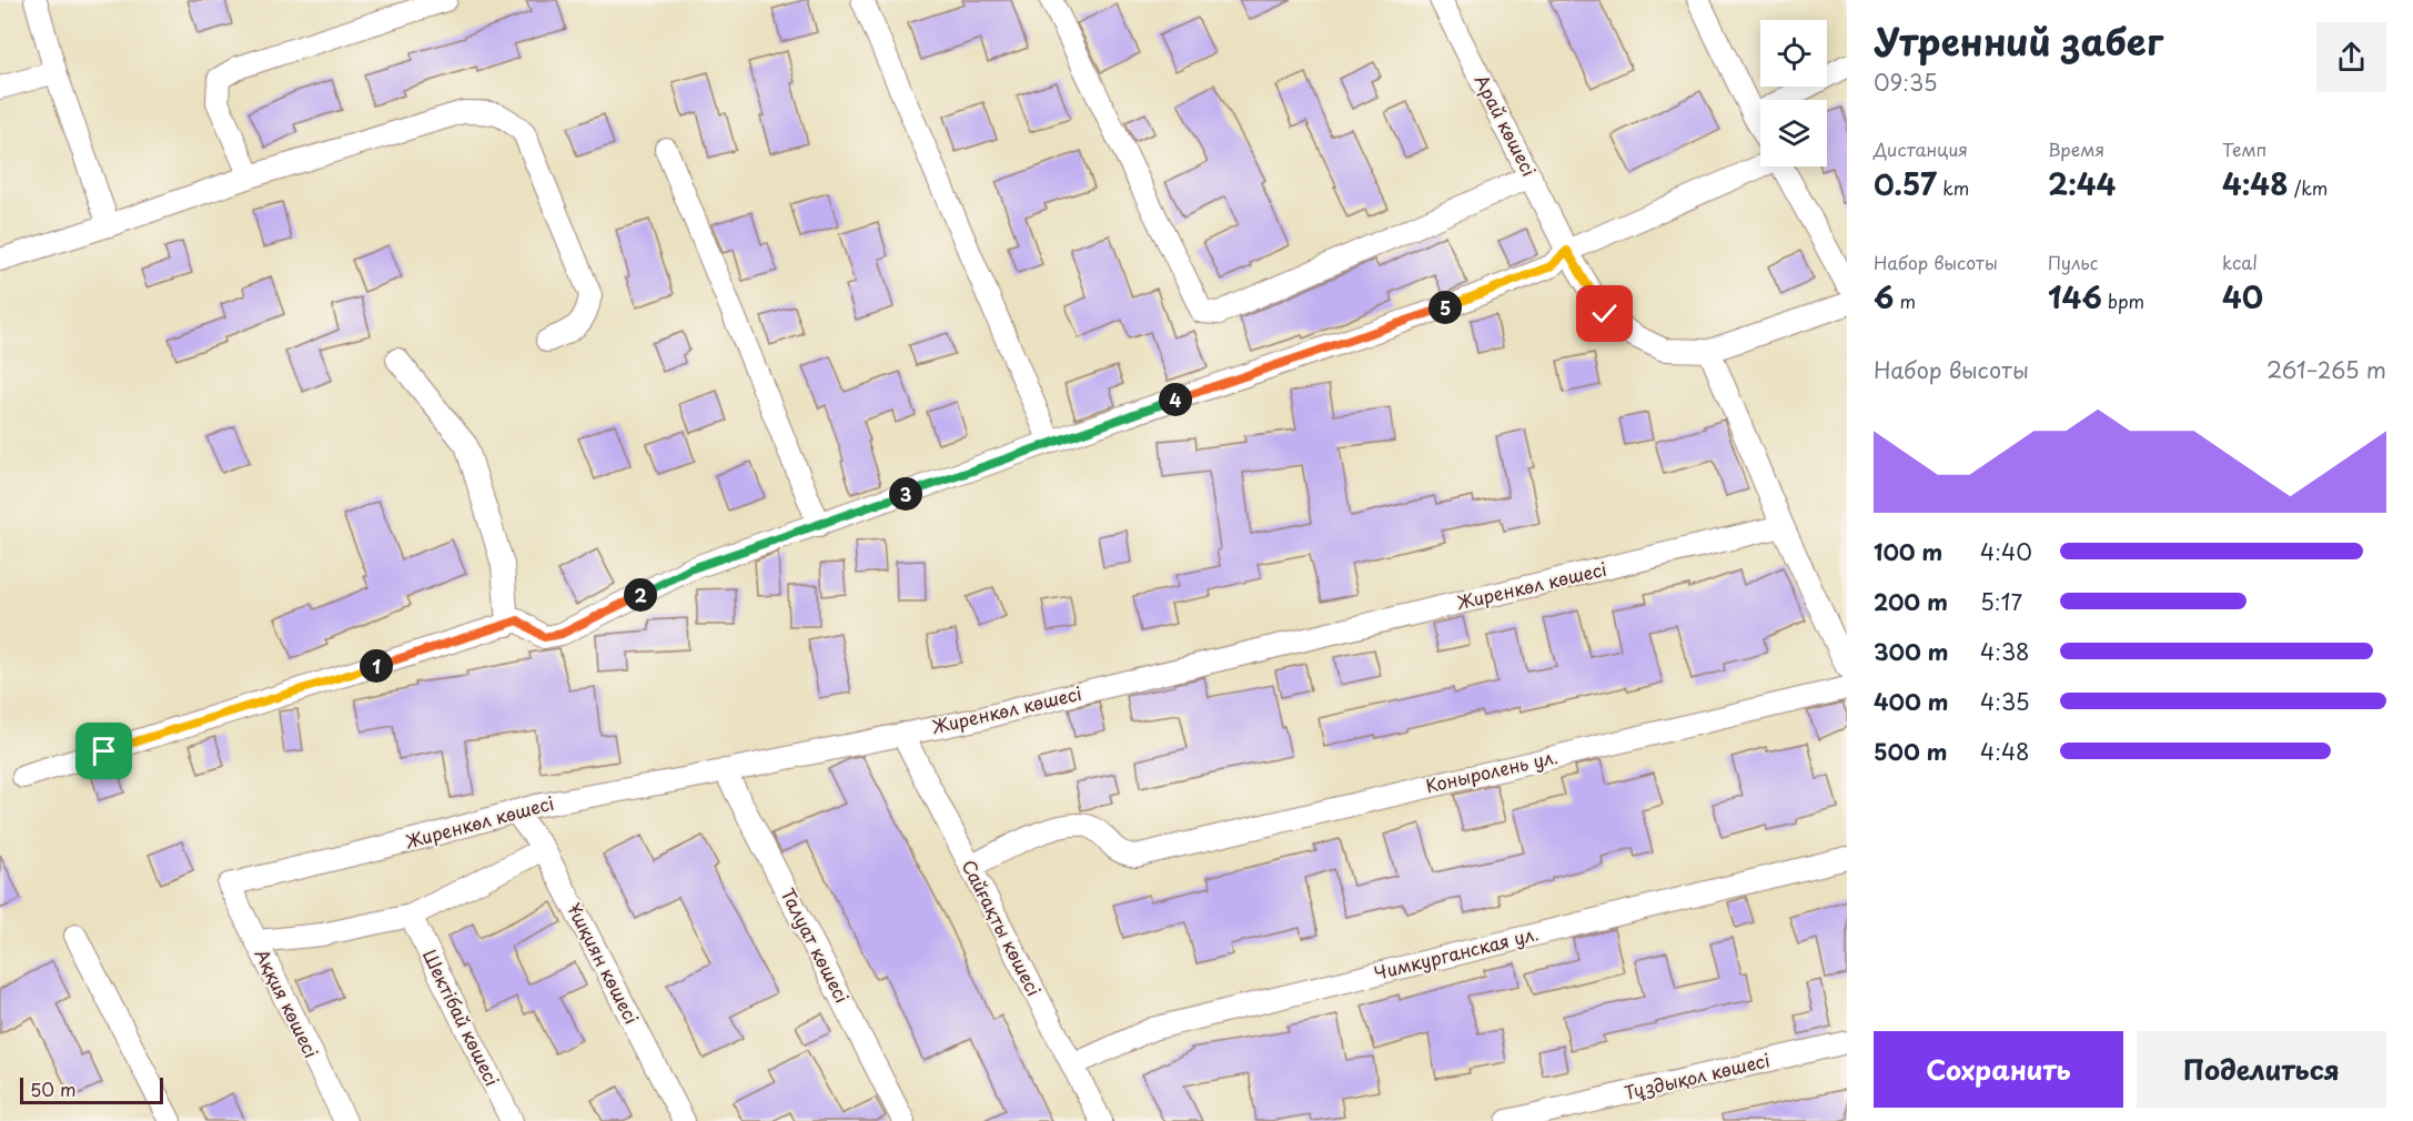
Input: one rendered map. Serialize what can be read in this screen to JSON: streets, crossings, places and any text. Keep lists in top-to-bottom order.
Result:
{
  "streets": {
    "street": [
      "Арай көшесі",
      "Жиренкөл көшесі",
      "Коныролень ул.",
      "Сайғақты көшесі",
      "Талуат көшесі",
      "Чимкурганская ул.",
      "Ұшқиян көшесі",
      "Аққия көшесі",
      "Шектібай көшесі",
      "Тұздықол көшесі"
    ]
  },
  "crossings": [
    ["Жиренкөл көшесі", "Сайғақты көшесі"],
    ["Жиренкөл көшесі", "Талуат көшесі"],
    ["Жиренкөл көшесі", "Ұшқиян көшесі"],
    ["Жиренкөл көшесі", "Аққия көшесі"],
    ["Коныролень ул.", "Сайғақты көшесі"],
    ["Сайғақты көшесі", "Чимкурганская ул."]
  ],
  "scale_bar": "50 m",
  "page": {
    "heading": ["Утренний забег", "09:35"],
    "stats": [
      ["Дистанция", "0.57 km"],
      ["Время", "2:44"],
      ["Темп", "4:48 /km"],
      ["Набор высоты", "6 m"],
      ["Пульс", "146 bpm"],
      ["kcal", "40"]
    ],
    "pins": [
      "5",
      "4",
      "3",
      "2",
      "1"
    ],
    "chart": ["Набор высоты", "261–265 m"],
    "list": [
      {
        "name": "100 m",
        "note": "4:40"
      },
      {
        "name": "200 m",
        "note": "5:17"
      },
      {
        "name": "300 m",
        "note": "4:38"
      },
      {
        "name": "400 m",
        "note": "4:35"
      },
      {
        "name": "500 m",
        "note": "4:48"
      }
    ],
    "buttons": ["Сохранить", "Поделиться"],
    "scale": "50 m"
  }
}
